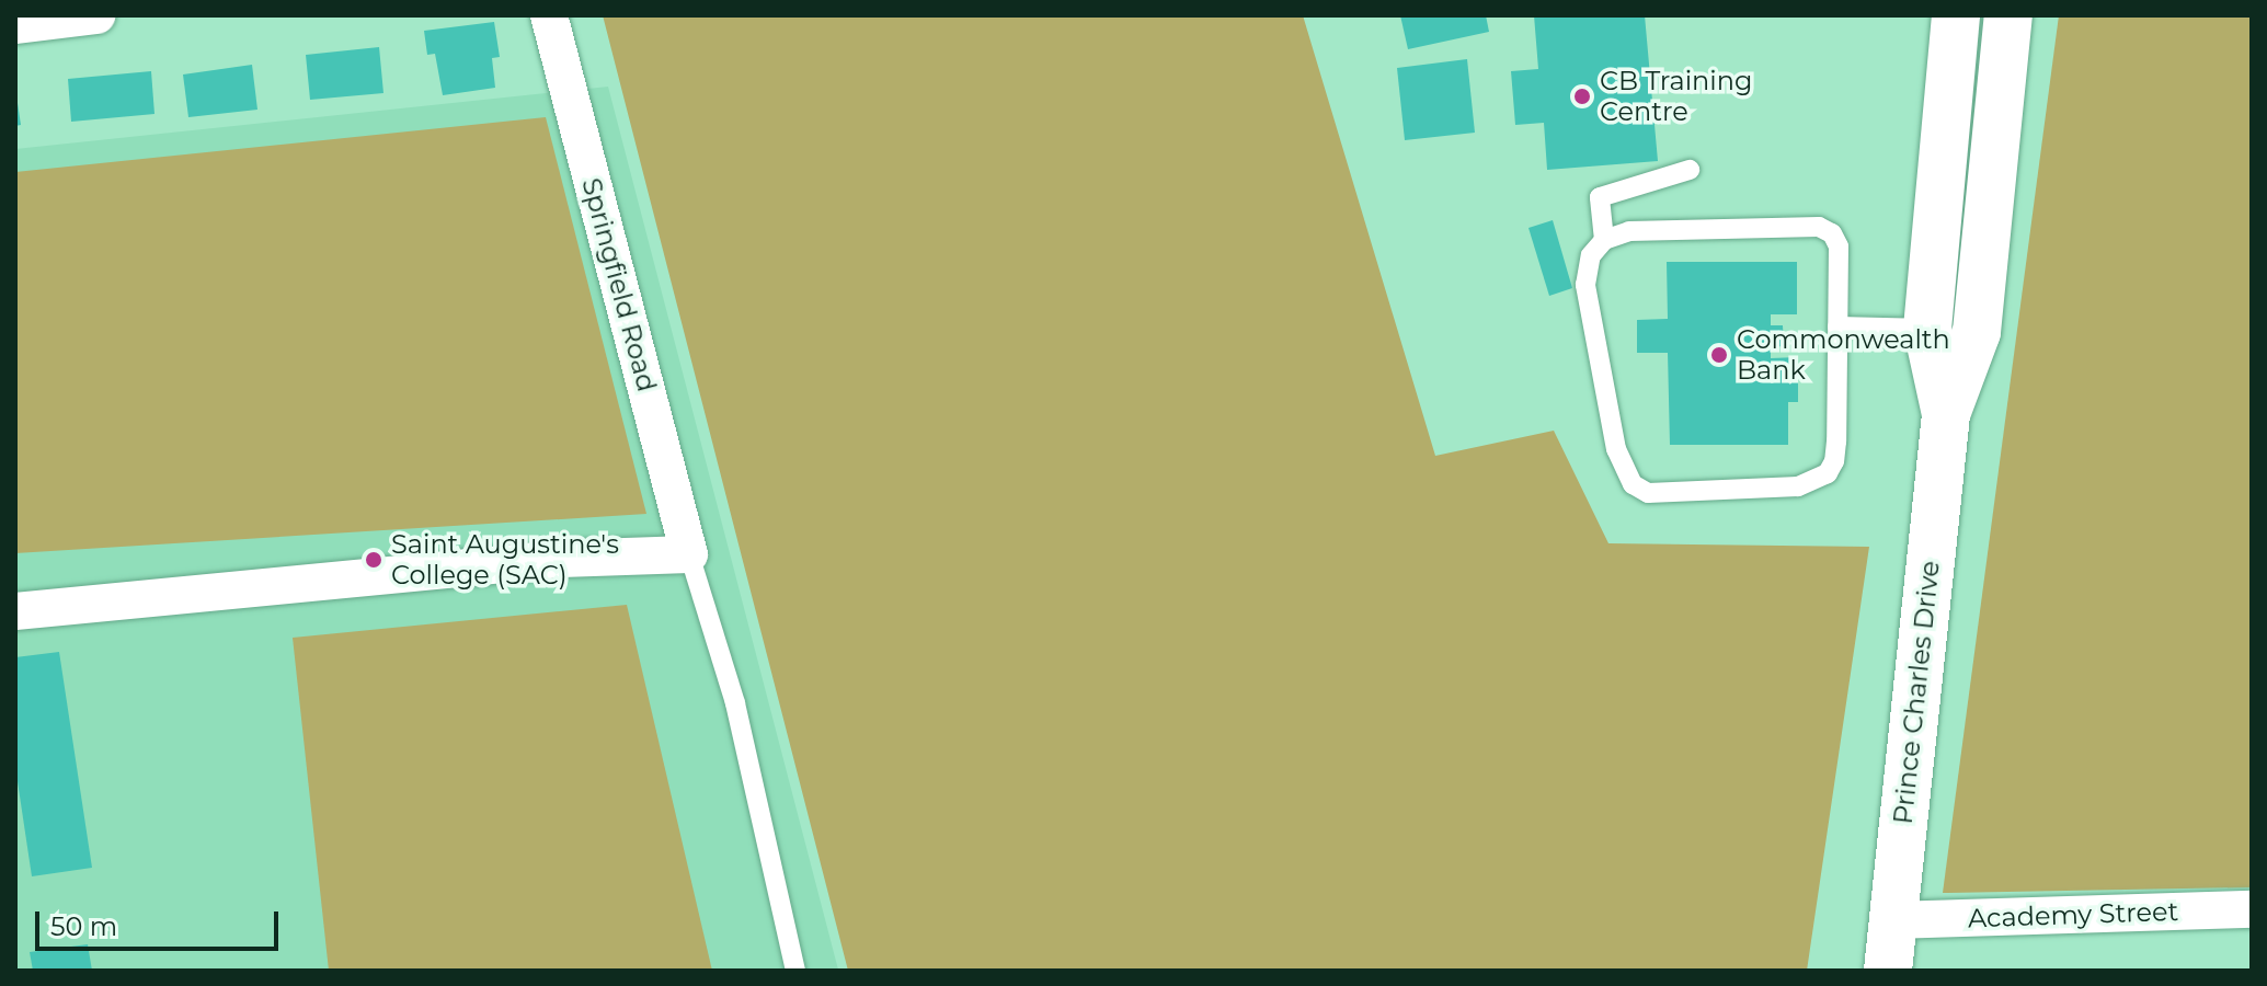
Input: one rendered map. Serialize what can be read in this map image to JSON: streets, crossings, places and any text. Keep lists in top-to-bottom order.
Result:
{
  "streets": {
    "highway": ["Prince Charles Drive"],
    "street": ["Springfield Road", "Academy Street"]
  },
  "crossings": [
    ["Prince Charles Drive", "Academy Street"]
  ],
  "places": ["CB Training Centre", "Commonwealth Bank", "Saint Augustine's College (SAC)"],
  "scale_bar": "50 m"
}
